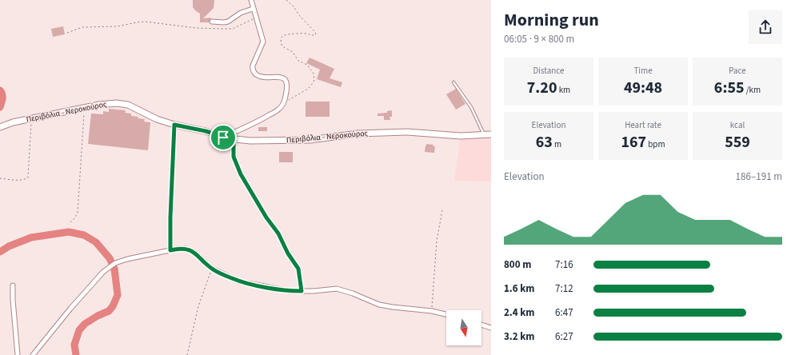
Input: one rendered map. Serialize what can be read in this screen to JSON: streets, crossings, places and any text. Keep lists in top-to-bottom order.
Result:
{
  "streets": {
    "main road": ["Περιβόλια - Νεροκούρος"]
  },
  "north": "bottom",
  "page": {
    "heading": ["Morning run", "06:05 · 9 × 800 m"],
    "stats": [
      ["Distance", "7.20 km"],
      ["Time", "49:48"],
      ["Pace", "6:55 /km"],
      ["Elevation", "63 m"],
      ["Heart rate", "167 bpm"],
      ["kcal", "559"]
    ],
    "chart": ["Elevation", "186–191 m"],
    "list": [
      {
        "name": "800 m",
        "note": "7:16"
      },
      {
        "name": "1.6 km",
        "note": "7:12"
      },
      {
        "name": "2.4 km",
        "note": "6:47"
      },
      {
        "name": "3.2 km",
        "note": "6:27"
      }
    ]
  }
}
